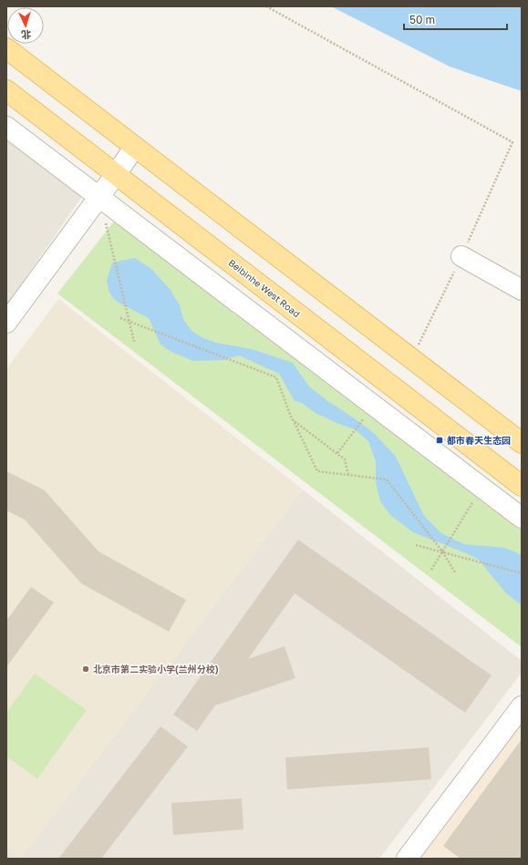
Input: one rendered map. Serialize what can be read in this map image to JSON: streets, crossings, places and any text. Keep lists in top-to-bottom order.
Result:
{
  "streets": {
    "main road": ["Beibinhe West Road"]
  },
  "places": {
    "transit": ["都市春天生态园"],
    "other": ["北京市第二实验小学(兰州分校)"]
  },
  "scale_bar": "50 m",
  "north": "bottom"
}
